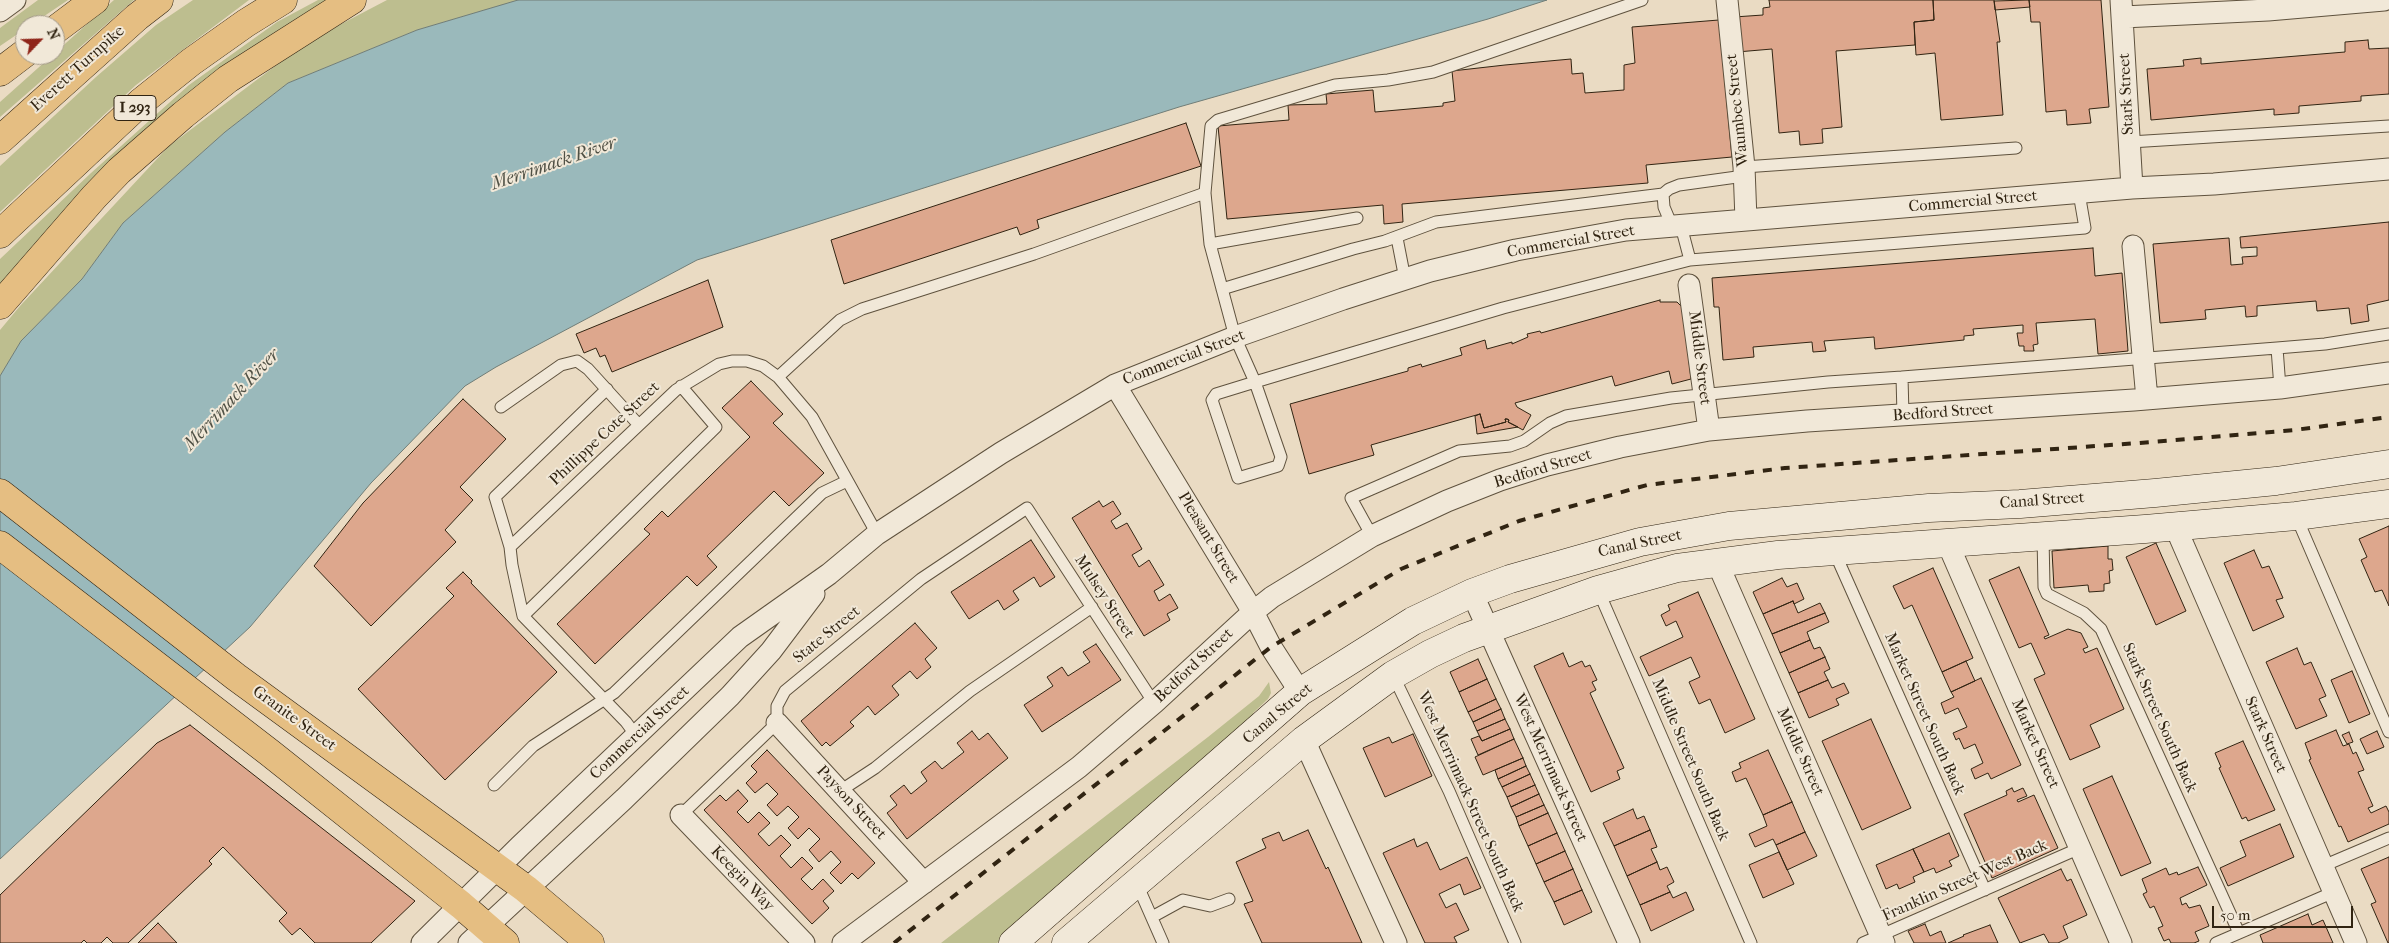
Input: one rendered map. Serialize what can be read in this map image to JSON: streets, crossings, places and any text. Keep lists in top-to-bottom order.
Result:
{
  "streets": {
    "main road": ["Everett Turnpike", "I 293", "Granite Street"],
    "street": [
      "Stark Street",
      "Waumbec Street",
      "Commercial Street",
      "Middle Street",
      "Bedford Street",
      "Canal Street",
      "Pleasant Street",
      "Market Street",
      "West Merrimack Street",
      "Payson Street",
      "Keegin Way"
    ],
    "lane": [
      "Phillippe Cote Street",
      "Mulsey Street",
      "State Street",
      "Market Street South Back",
      "Stark Street South Back",
      "Middle Street South Back",
      "West Merrimack Street South Back",
      "Franklin Street West Back"
    ]
  },
  "crossings": [
    ["Stark Street", "Commercial Street"],
    ["Stark Street", "Canal Street"],
    ["Waumbec Street", "Commercial Street"],
    ["Commercial Street", "Phillippe Cote Street"],
    ["Commercial Street", "Pleasant Street"],
    ["Commercial Street", "Granite Street"],
    ["Middle Street", "Bedford Street"],
    ["Middle Street", "Canal Street"],
    ["Middle Street", "Franklin Street West Back"],
    ["Bedford Street", "Pleasant Street"],
    ["Bedford Street", "Mulsey Street"],
    ["Bedford Street", "Payson Street"],
    ["Canal Street", "Pleasant Street"],
    ["Canal Street", "Market Street South Back"],
    ["Canal Street", "Stark Street South Back"],
    ["Canal Street", "Market Street"],
    ["Canal Street", "Middle Street South Back"],
    ["Canal Street", "West Merrimack Street"],
    ["Canal Street", "West Merrimack Street South Back"],
    ["Mulsey Street", "State Street"],
    ["State Street", "Payson Street"],
    ["Market Street South Back", "Franklin Street West Back"],
    ["Market Street", "Franklin Street West Back"]
  ],
  "water": ["Merrimack River"],
  "scale_bar": "50 m",
  "north": "top right"
}
